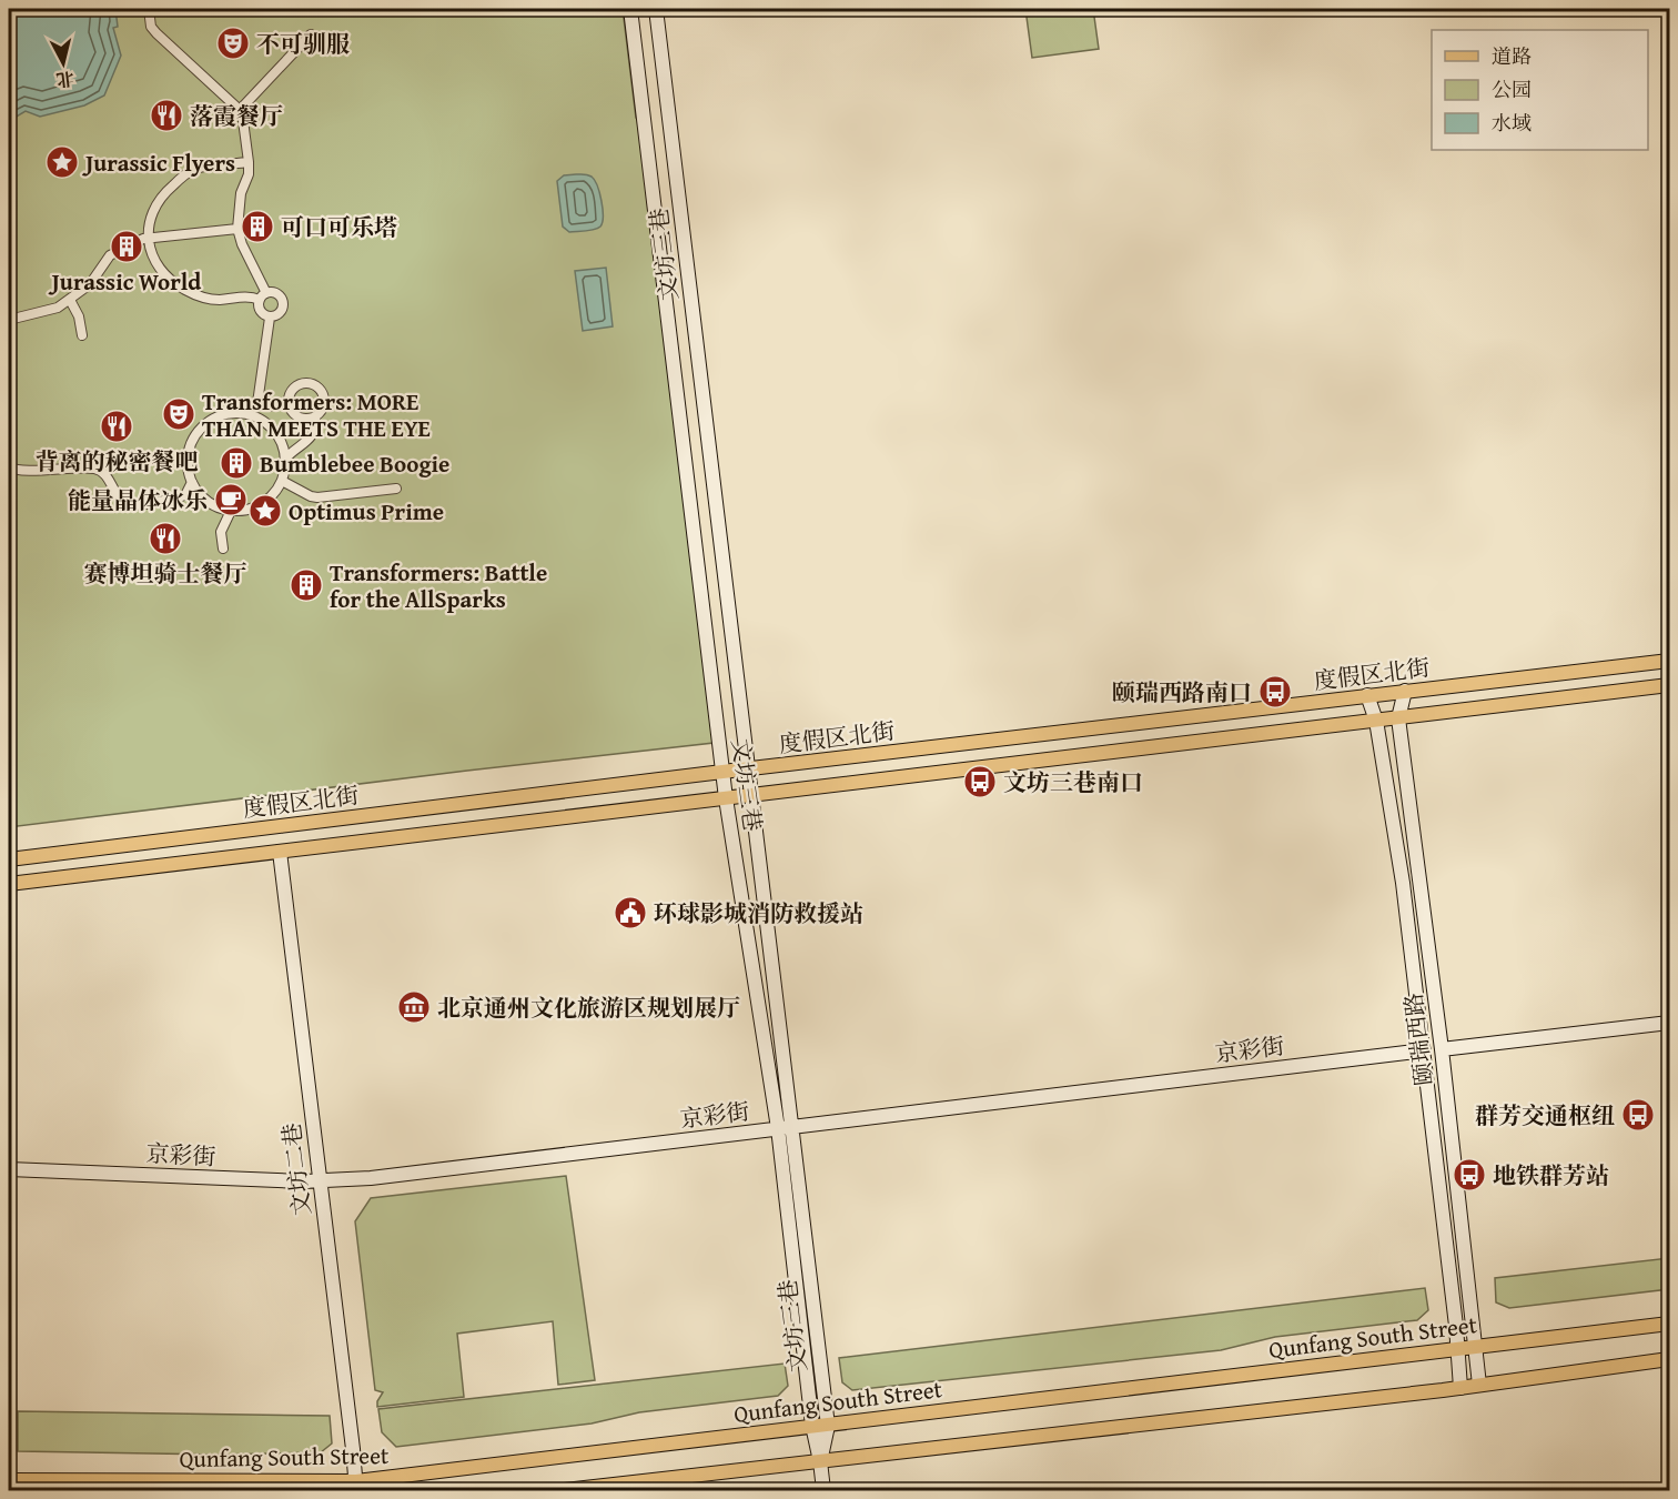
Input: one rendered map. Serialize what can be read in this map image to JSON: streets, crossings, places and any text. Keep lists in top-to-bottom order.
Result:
{
  "streets": {
    "main road": [
      "文坊三巷",
      "度假区北街",
      "颐瑞西路",
      "京彩街",
      "文坊二巷",
      "Qunfang South Street"
    ]
  },
  "crossings": [
    ["文坊三巷", "度假区北街"],
    ["文坊三巷", "京彩街"],
    ["文坊三巷", "Qunfang South Street"],
    ["度假区北街", "颐瑞西路"],
    ["度假区北街", "文坊二巷"],
    ["颐瑞西路", "京彩街"],
    ["颐瑞西路", "Qunfang South Street"],
    ["京彩街", "文坊二巷"],
    ["文坊二巷", "Qunfang South Street"]
  ],
  "places": {
    "theatre": ["不可驯服", "Transformers: MORE THAN MEETS THE EYE"],
    "restaurant": ["落霞餐厅", "背离的秘密餐吧", "赛博坦骑士餐厅"],
    "place": ["Jurassic Flyers", "Optimus Prime"],
    "building": [
      "可口可乐塔",
      "Jurassic World",
      "Bumblebee Boogie",
      "Transformers: Battle for the AllSparks"
    ],
    "cafe": ["能量晶体冰乐"],
    "bus stop": [
      "颐瑞西路南口",
      "文坊三巷南口",
      "群芳交通枢纽",
      "地铁群芳站"
    ],
    "public building": ["环球影城消防救援站"],
    "museum": ["北京通州文化旅游区规划展厅"]
  },
  "legend": ["道路", "公园", "水域"],
  "north": "bottom"
}
